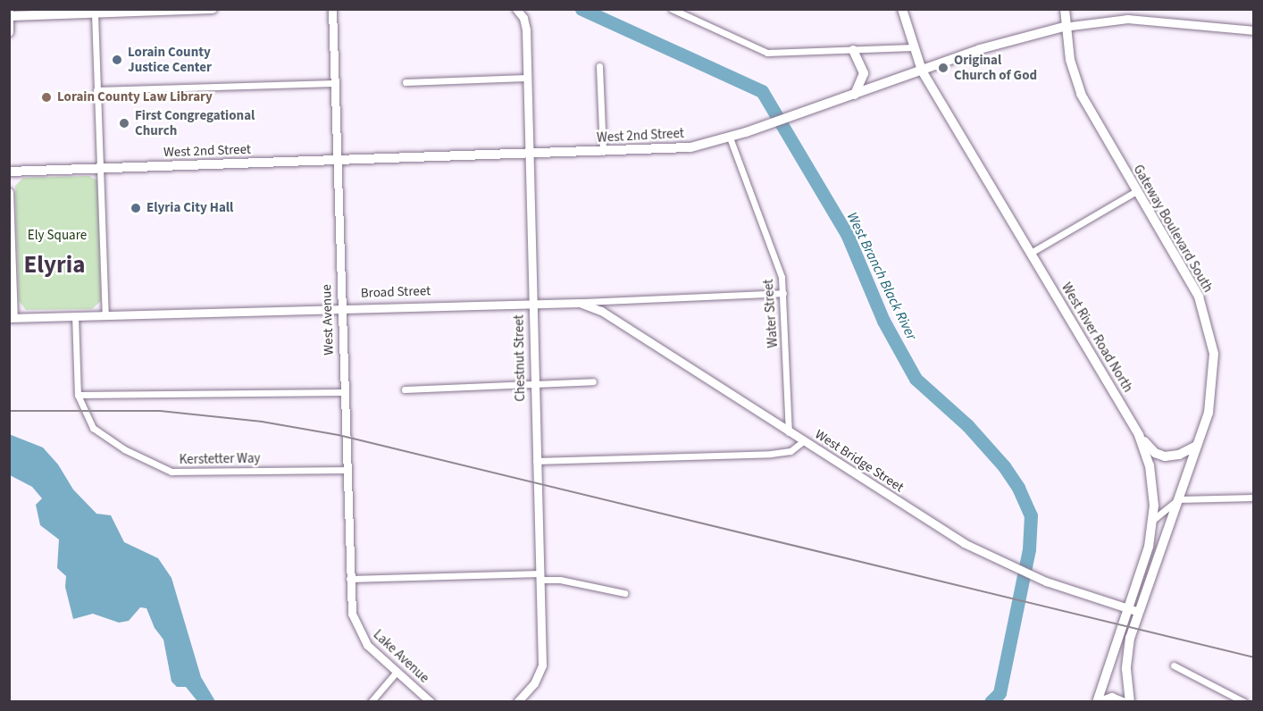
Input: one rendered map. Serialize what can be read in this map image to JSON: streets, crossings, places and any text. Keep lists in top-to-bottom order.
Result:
{
  "streets": {
    "main road": ["West 2nd Street", "Gateway Boulevard South", "West River Road North"],
    "street": [
      "Broad Street",
      "Water Street",
      "West Avenue",
      "Chestnut Street",
      "Kerstetter Way",
      "West Bridge Street",
      "Lake Avenue"
    ]
  },
  "crossings": [
    ["West 2nd Street", "Gateway Boulevard South"],
    ["West 2nd Street", "Water Street"],
    ["West 2nd Street", "West Avenue"],
    ["West 2nd Street", "West River Road North"],
    ["West 2nd Street", "Chestnut Street"],
    ["Gateway Boulevard South", "West Bridge Street"],
    ["Broad Street", "Water Street"],
    ["Broad Street", "West Avenue"],
    ["Broad Street", "Chestnut Street"],
    ["Broad Street", "Kerstetter Way"],
    ["Broad Street", "West Bridge Street"],
    ["Water Street", "West Bridge Street"],
    ["West Avenue", "Kerstetter Way"],
    ["West Avenue", "Lake Avenue"],
    ["West River Road North", "West Bridge Street"]
  ],
  "districts": ["Elyria"],
  "water": ["West Branch Black River"],
  "parks": ["Ely Square"],
  "places": [
    "Lorain County Justice Center",
    "Original Church of God",
    "Lorain County Law Library",
    "First Congregational Church",
    "Elyria City Hall"
  ]
}
